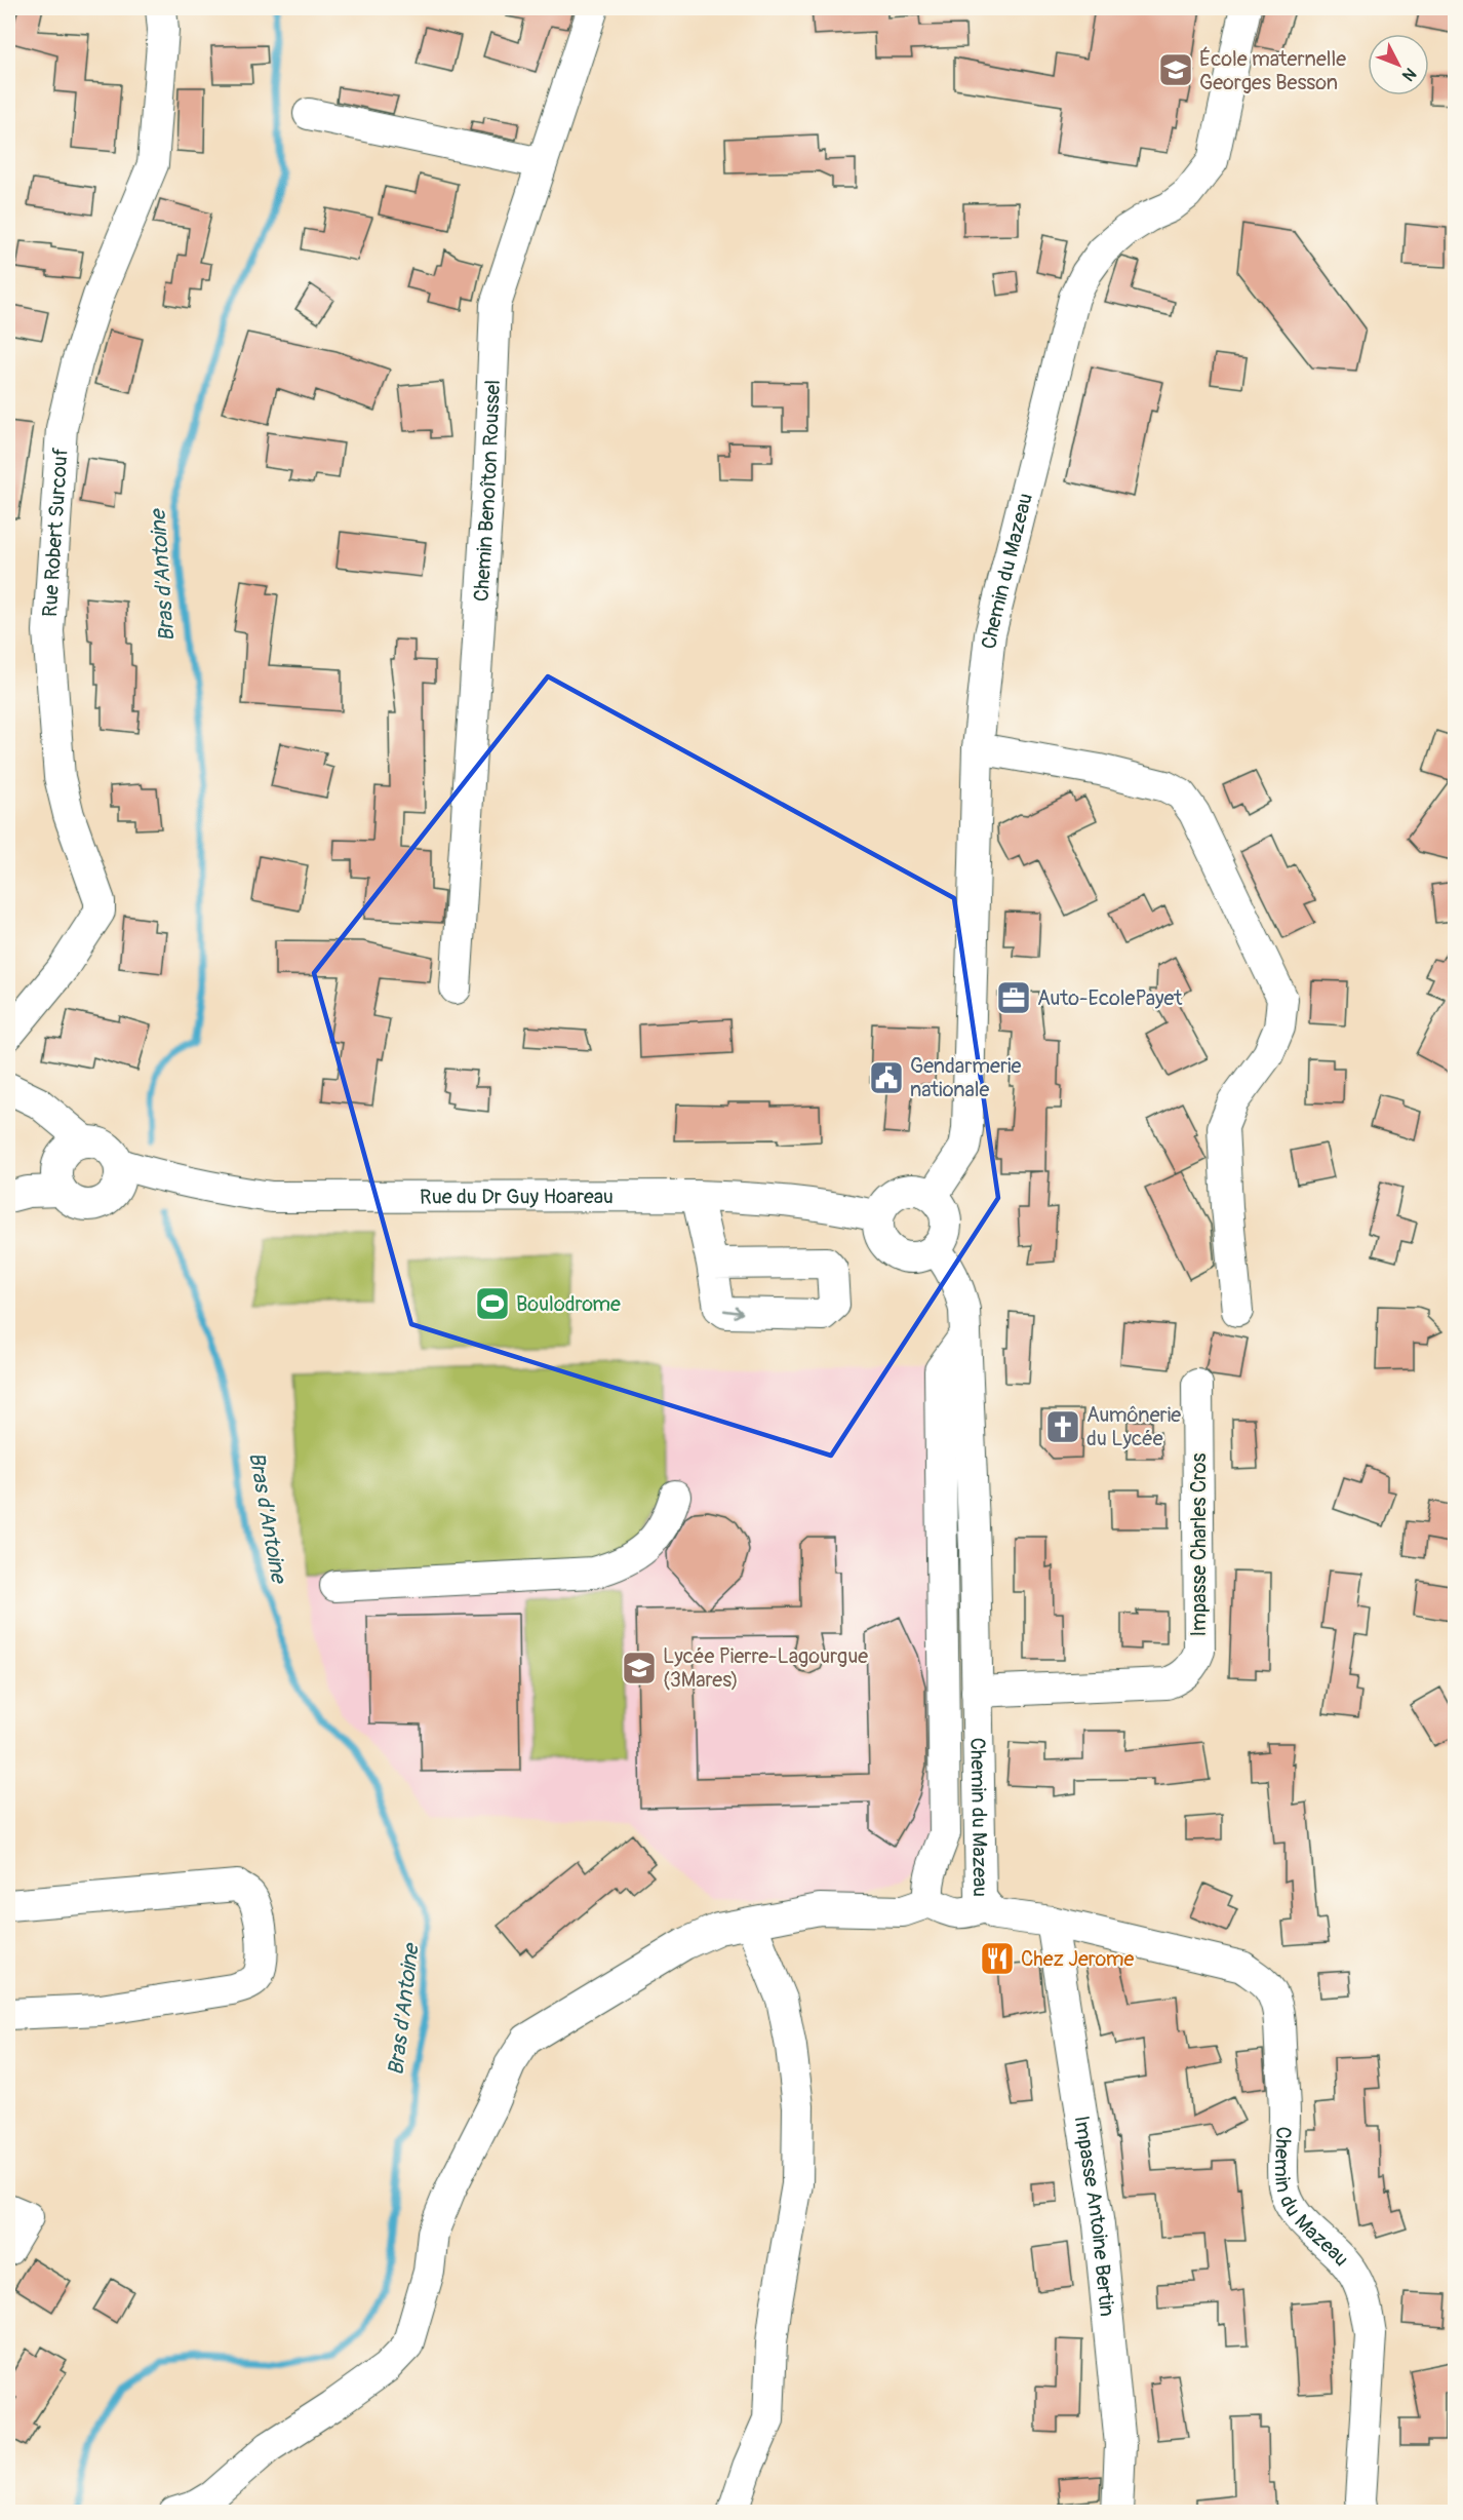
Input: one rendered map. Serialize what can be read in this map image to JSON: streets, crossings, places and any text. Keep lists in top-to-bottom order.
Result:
{
  "streets": {
    "street": [
      "Chemin Benoîton Roussel",
      "Rue Robert Surcouf",
      "Chemin du Mazeau",
      "Rue du Dr Guy Hoareau",
      "Impasse Charles Cros",
      "Impasse Antoine Bertin"
    ]
  },
  "crossings": [
    ["Chemin du Mazeau", "Rue du Dr Guy Hoareau"],
    ["Chemin du Mazeau", "Impasse Charles Cros"],
    ["Chemin du Mazeau", "Impasse Antoine Bertin"]
  ],
  "water": ["Bras d'Antoine"],
  "places": {
    "school or university": ["École maternelle Georges Besson", "Lycée Pierre-Lagourgue (3Mares)"],
    "office": ["Auto-EcolePayet"],
    "public building": ["Gendarmerie nationale"],
    "sports": ["Boulodrome"],
    "church": ["Aumônerie du Lycée"],
    "restaurant": ["Chez Jerome"]
  },
  "north": "bottom right"
}
